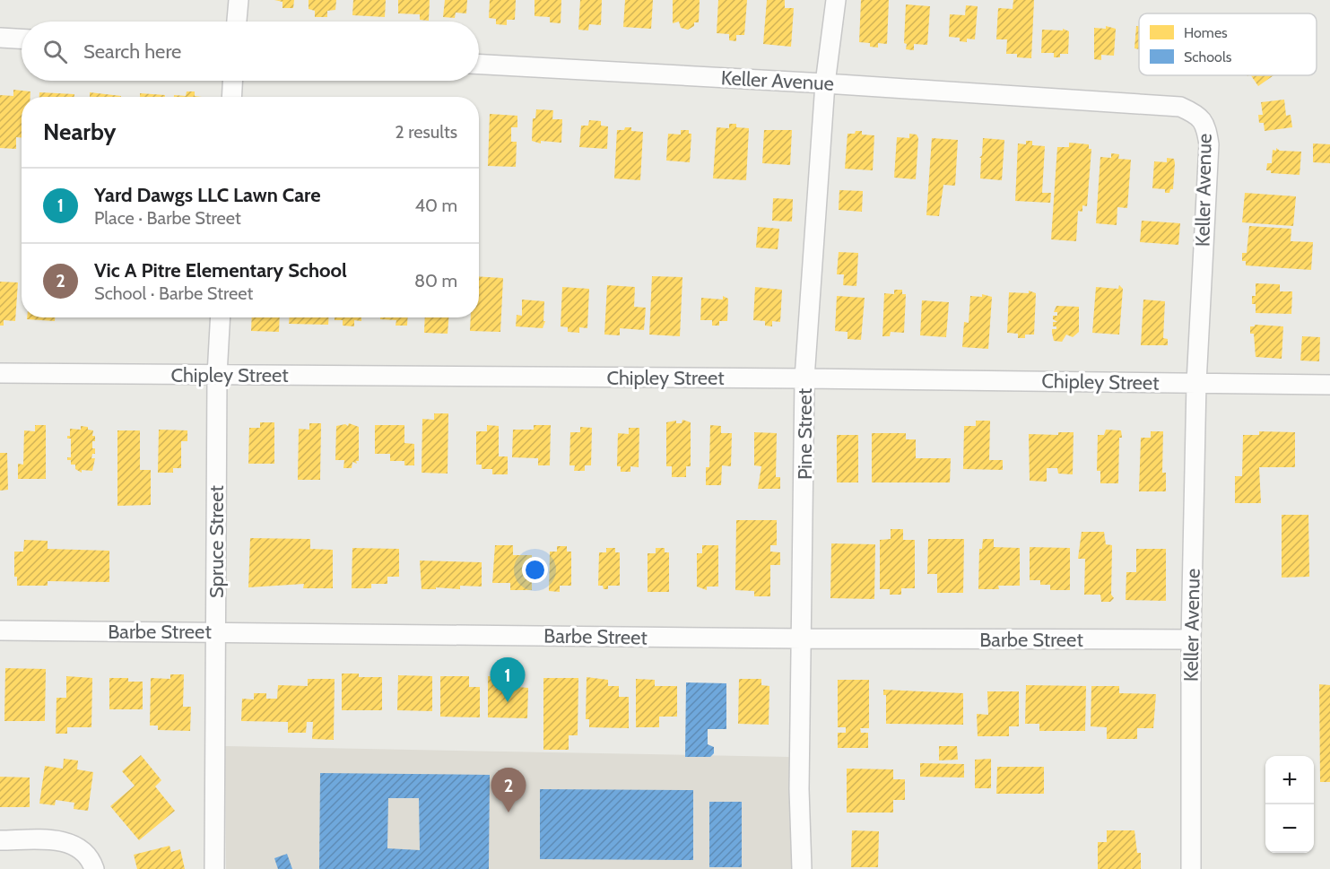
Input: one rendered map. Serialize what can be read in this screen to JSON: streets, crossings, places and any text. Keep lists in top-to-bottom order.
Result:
{
  "streets": {
    "street": [
      "Keller Avenue",
      "Chipley Street",
      "Pine Street",
      "Spruce Street",
      "Barbe Street"
    ]
  },
  "crossings": [
    ["Keller Avenue", "Chipley Street"],
    ["Keller Avenue", "Pine Street"],
    ["Keller Avenue", "Barbe Street"],
    ["Chipley Street", "Pine Street"],
    ["Chipley Street", "Spruce Street"],
    ["Pine Street", "Barbe Street"],
    ["Spruce Street", "Barbe Street"]
  ],
  "legend": ["Homes", "Schools"],
  "page": {
    "search": "Search here",
    "heading": ["Nearby", "2 results"],
    "list": [
      {
        "mark": "1",
        "name": "Yard Dawgs LLC Lawn Care",
        "note": "Place · Barbe Street",
        "value": "40 m"
      },
      {
        "mark": "2",
        "name": "Vic A Pitre Elementary School",
        "note": "School · Barbe Street",
        "value": "80 m"
      }
    ],
    "pins": ["1", "2"],
    "map_buttons": ["+", "−"]
  }
}
